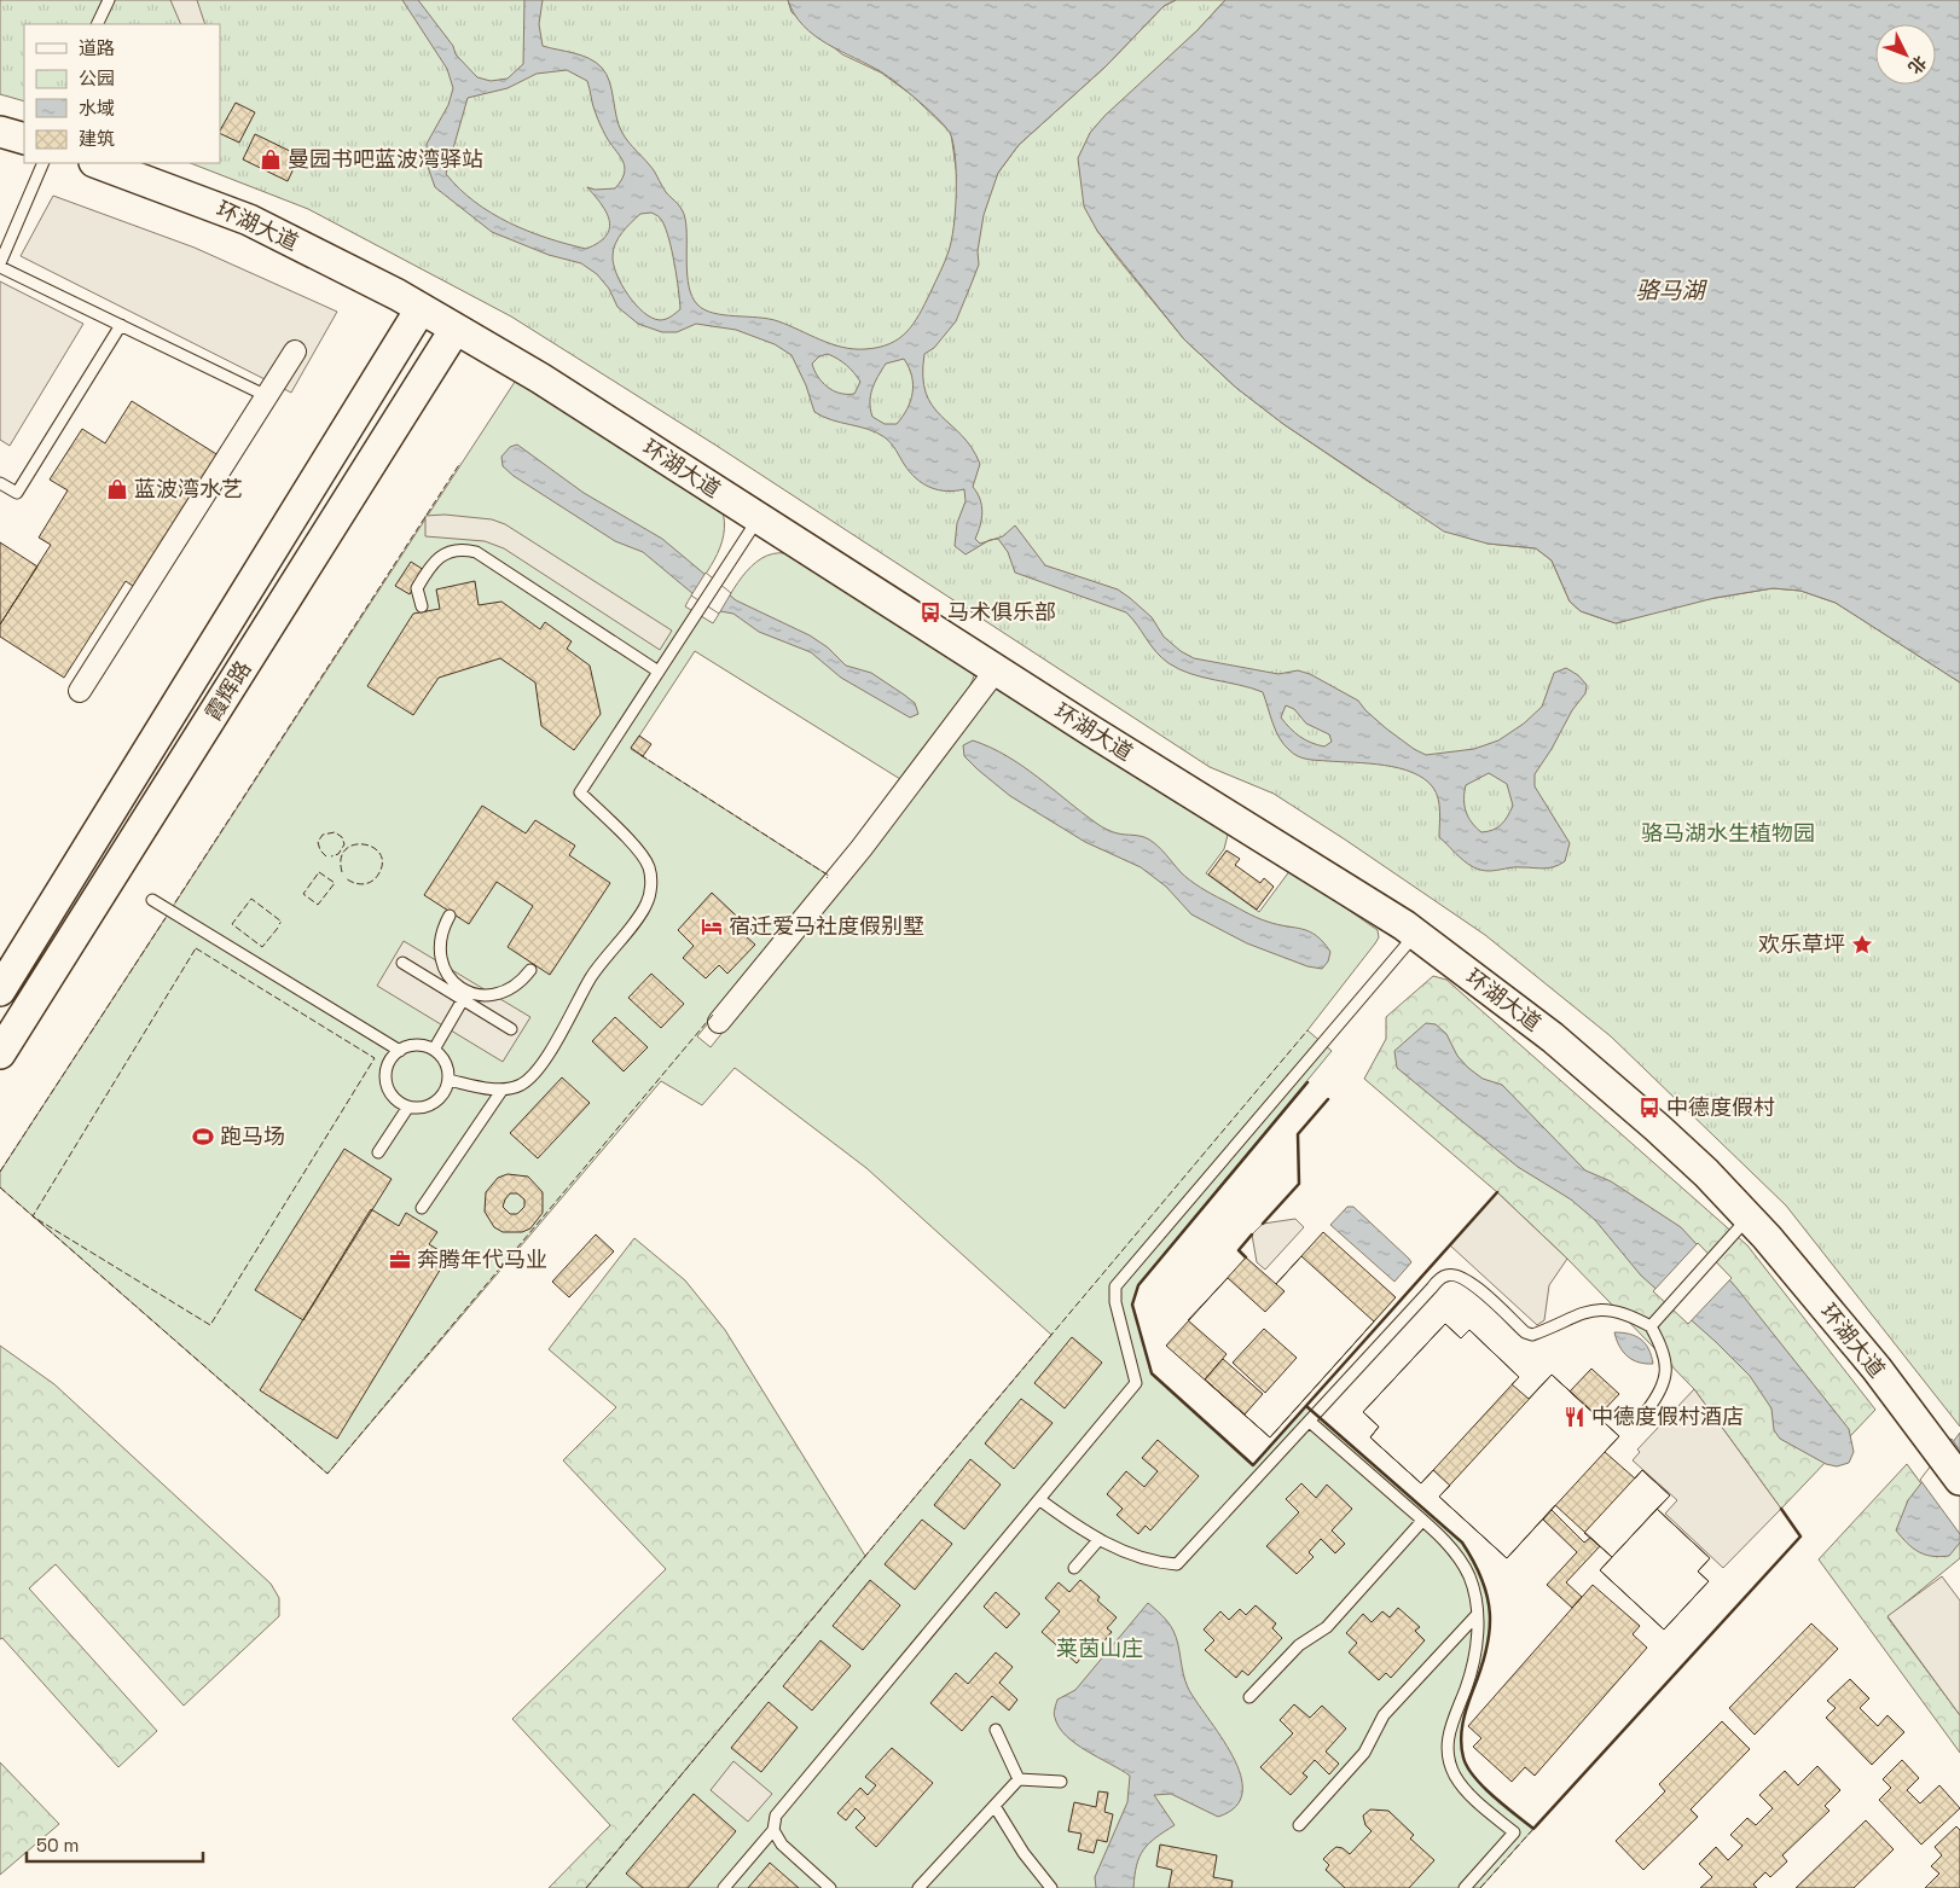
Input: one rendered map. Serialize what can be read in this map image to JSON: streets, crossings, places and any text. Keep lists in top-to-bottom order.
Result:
{
  "streets": {
    "street": ["环湖大道", "霞辉路"]
  },
  "crossings": [
    ["环湖大道", "霞辉路"]
  ],
  "water": ["骆马湖"],
  "parks": ["骆马湖水生植物园", "莱茵山庄"],
  "places": {
    "shop": ["曼园书吧蓝波湾驿站", "蓝波湾水艺"],
    "bus stop": ["马术俱乐部", "中德度假村"],
    "hotel": ["宿迁爱马社度假别墅"],
    "place": ["欢乐草坪"],
    "sports": ["跑马场"],
    "office": ["奔腾年代马业"],
    "restaurant": ["中德度假村酒店"]
  },
  "legend": [
    "道路",
    "公园",
    "水域",
    "建筑"
  ],
  "scale_bar": "50 m",
  "north": "bottom right"
}
